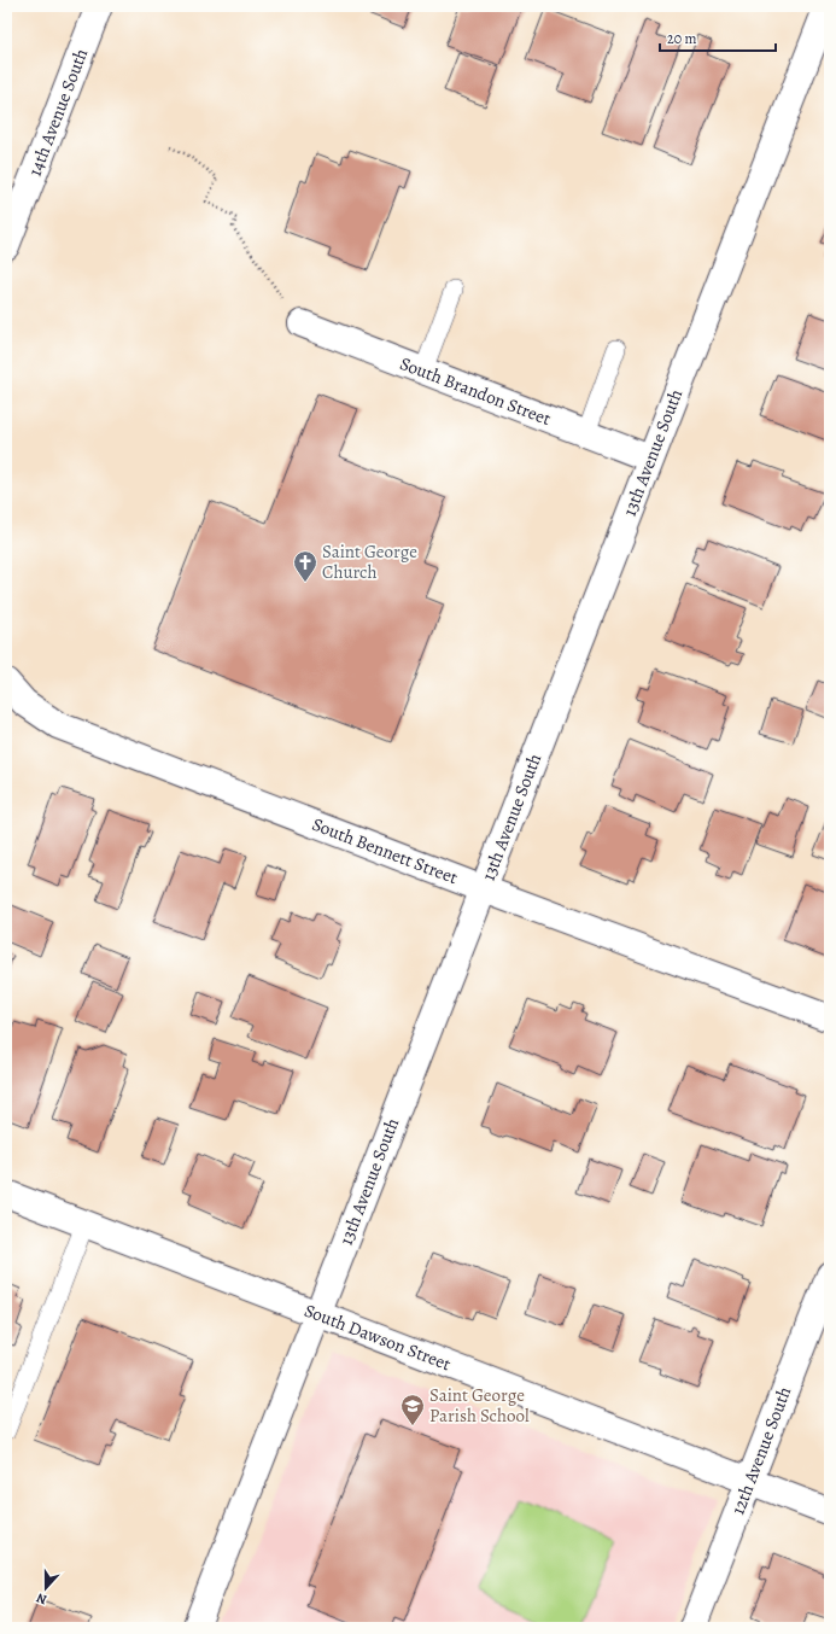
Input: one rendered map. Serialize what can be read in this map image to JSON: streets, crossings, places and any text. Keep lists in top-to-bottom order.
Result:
{
  "streets": {
    "street": [
      "14th Avenue South",
      "South Brandon Street",
      "13th Avenue South",
      "South Bennett Street",
      "South Dawson Street",
      "12th Avenue South"
    ]
  },
  "crossings": [
    ["South Brandon Street", "13th Avenue South"],
    ["13th Avenue South", "South Bennett Street"],
    ["13th Avenue South", "South Dawson Street"],
    ["South Dawson Street", "12th Avenue South"]
  ],
  "places": {
    "church": ["Saint George Church"],
    "school or university": ["Saint George Parish School"]
  },
  "scale_bar": "20 m",
  "north": "bottom"
}
